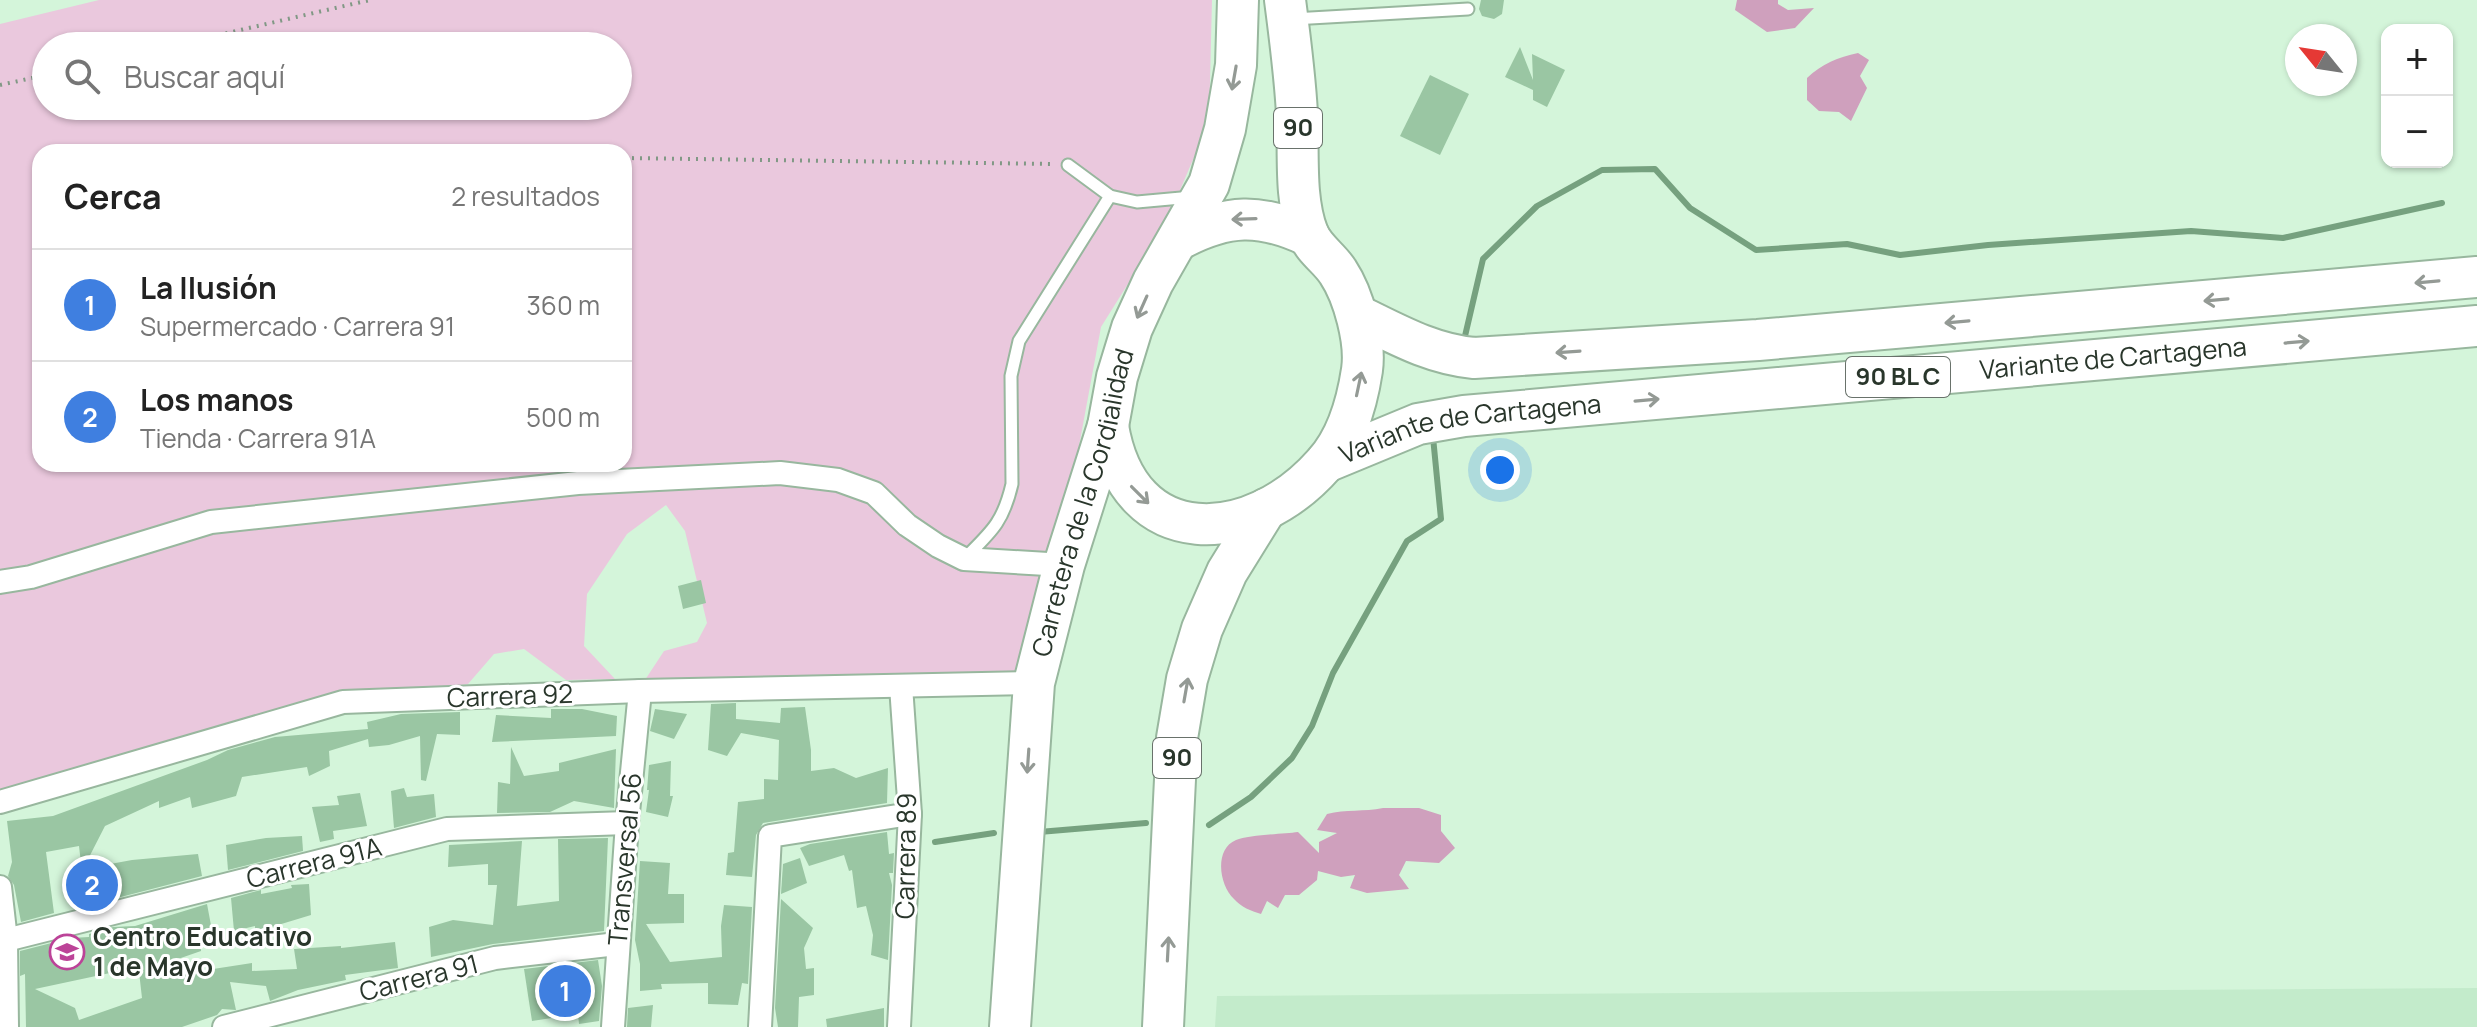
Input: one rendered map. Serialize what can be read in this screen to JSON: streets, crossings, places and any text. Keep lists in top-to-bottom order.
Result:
{
  "streets": {
    "highway": [
      "90",
      "Variante de Cartagena",
      "90 BL C",
      "Carretera de la Cordialidad"
    ],
    "street": [
      "Carrera 92",
      "Carrera 89",
      "Transversal 56",
      "Carrera 91A",
      "Carrera 91"
    ]
  },
  "crossings": [
    ["90", "Variante de Cartagena"],
    ["90", "Carretera de la Cordialidad"],
    ["Variante de Cartagena", "Carretera de la Cordialidad"],
    ["Carretera de la Cordialidad", "Carrera 92"],
    ["Carrera 92", "Carrera 89"],
    ["Carrera 92", "Transversal 56"],
    ["Transversal 56", "Carrera 91A"],
    ["Transversal 56", "Carrera 91"]
  ],
  "places": {
    "school or university": ["Centro Educativo 1 de Mayo"]
  },
  "north": "top left",
  "page": {
    "map_buttons": ["+", "−"],
    "search": "Buscar aquí",
    "heading": ["Cerca", "2 resultados"],
    "list": [
      {
        "mark": "1",
        "name": "La Ilusión",
        "note": "Supermercado · Carrera 91",
        "value": "360 m"
      },
      {
        "mark": "2",
        "name": "Los manos",
        "note": "Tienda · Carrera 91A",
        "value": "500 m"
      }
    ],
    "pins": ["2", "1"]
  }
}
